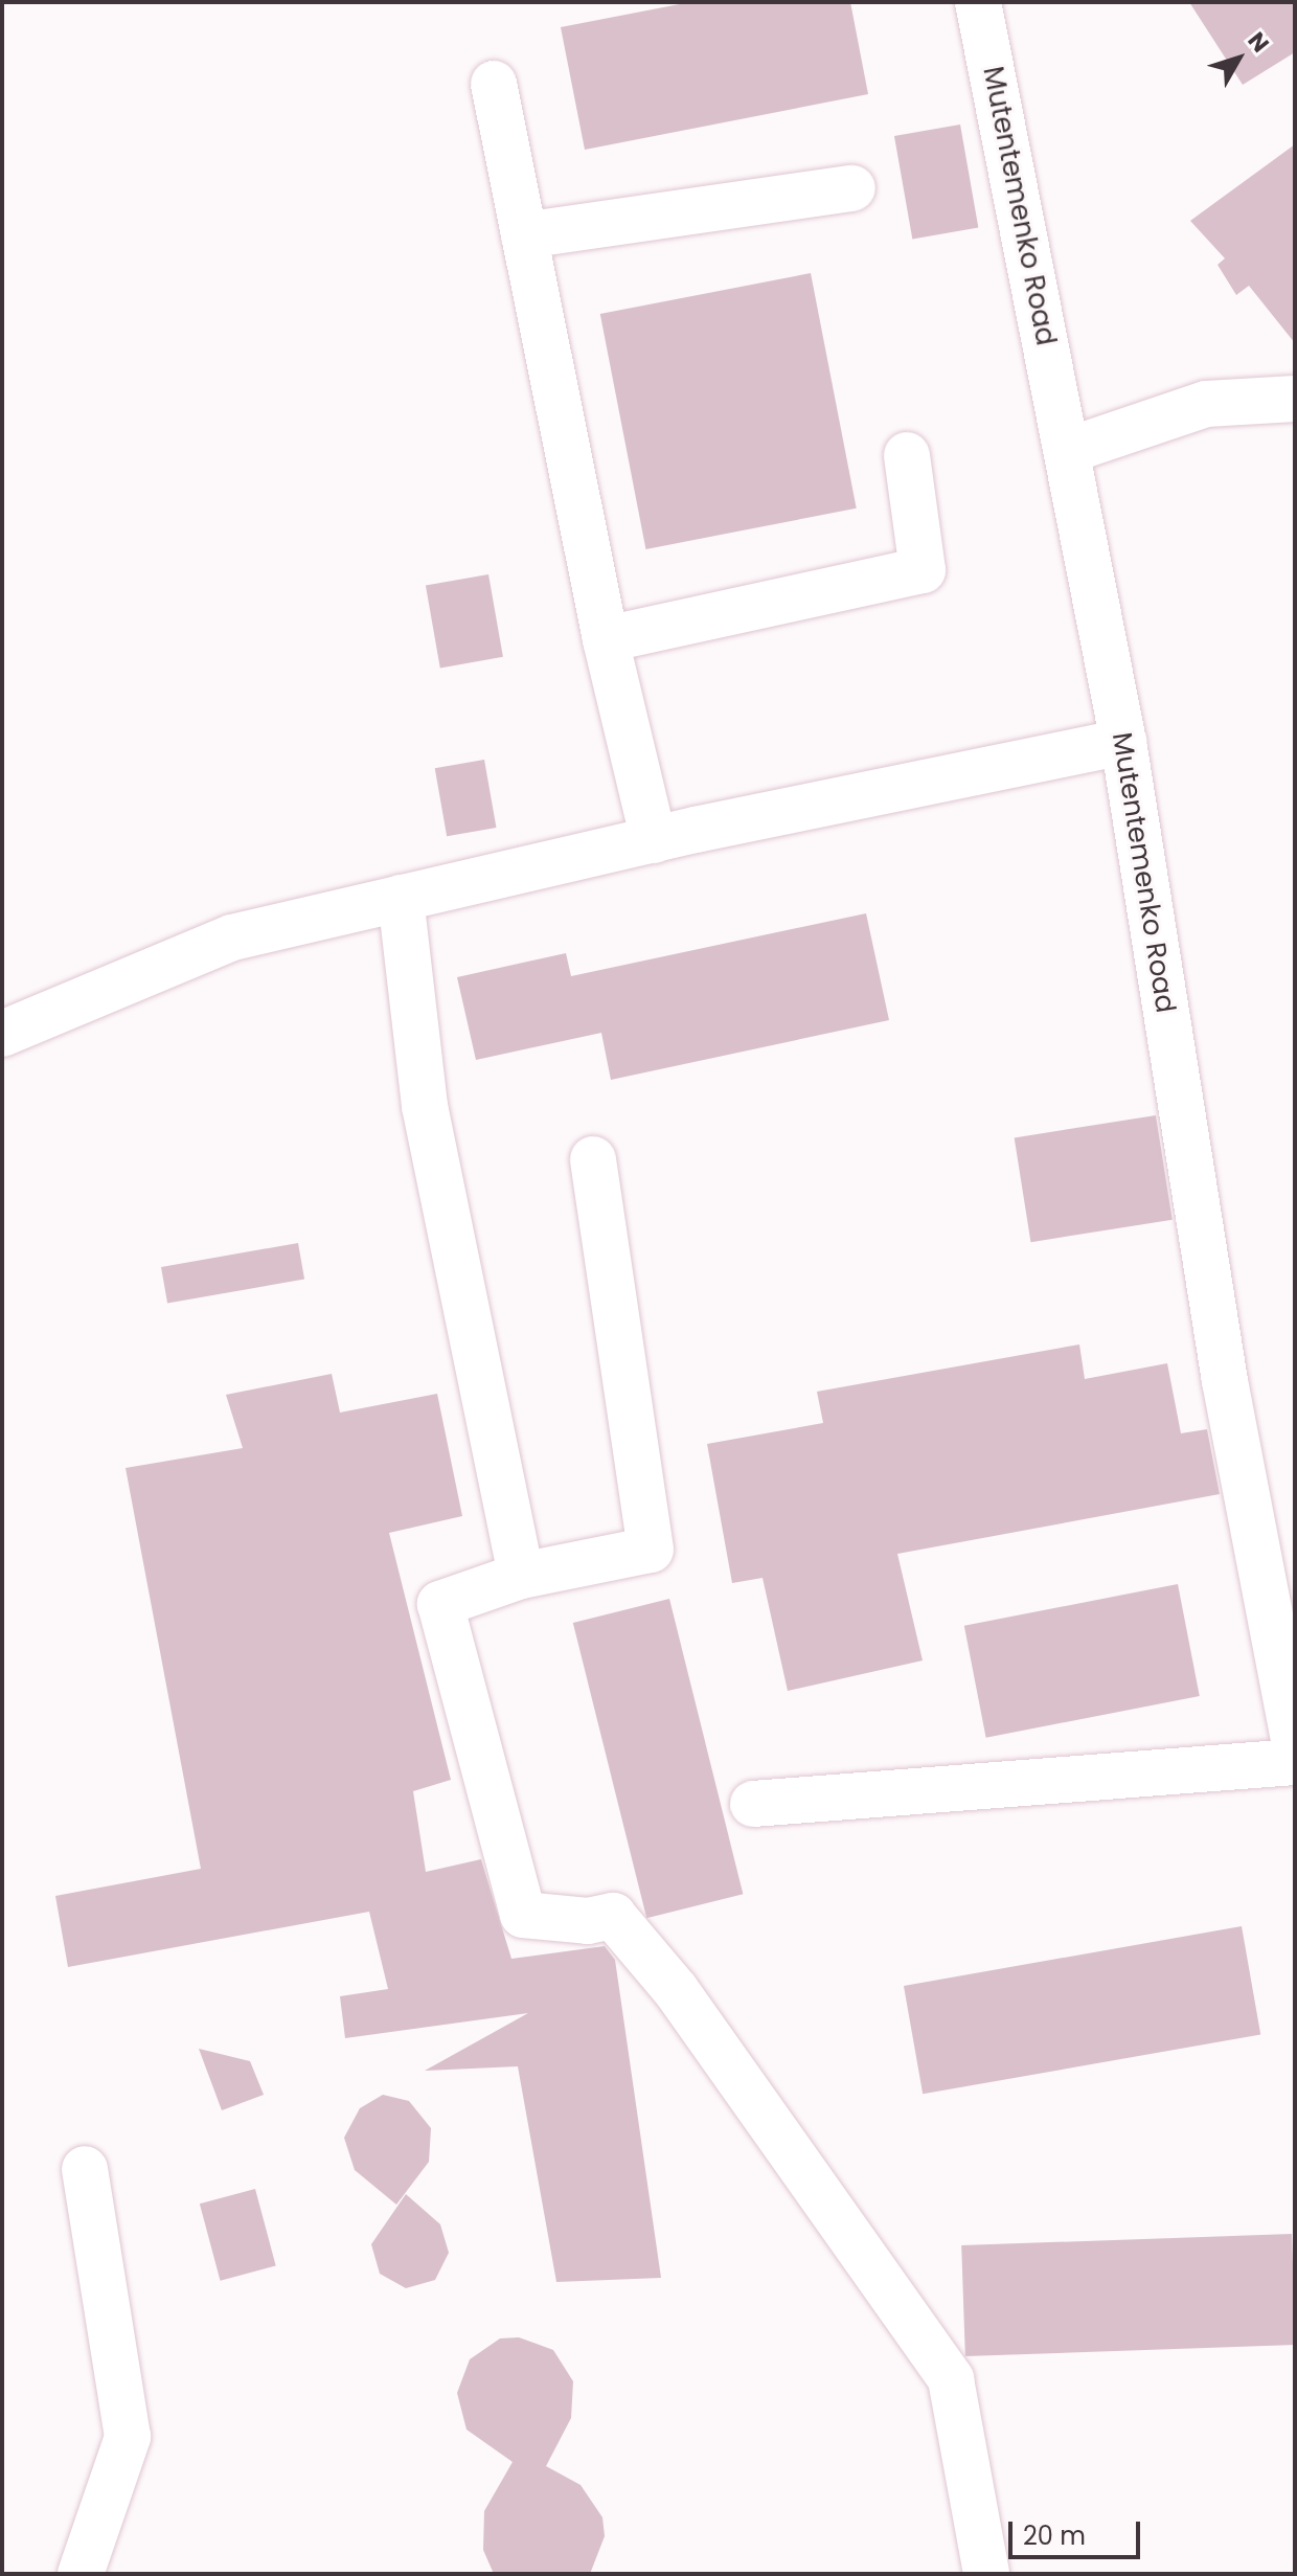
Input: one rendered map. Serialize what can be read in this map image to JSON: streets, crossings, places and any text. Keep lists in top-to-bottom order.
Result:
{
  "streets": {
    "street": ["Mutentemenko Road"]
  },
  "scale_bar": "20 m",
  "north": "top right"
}
